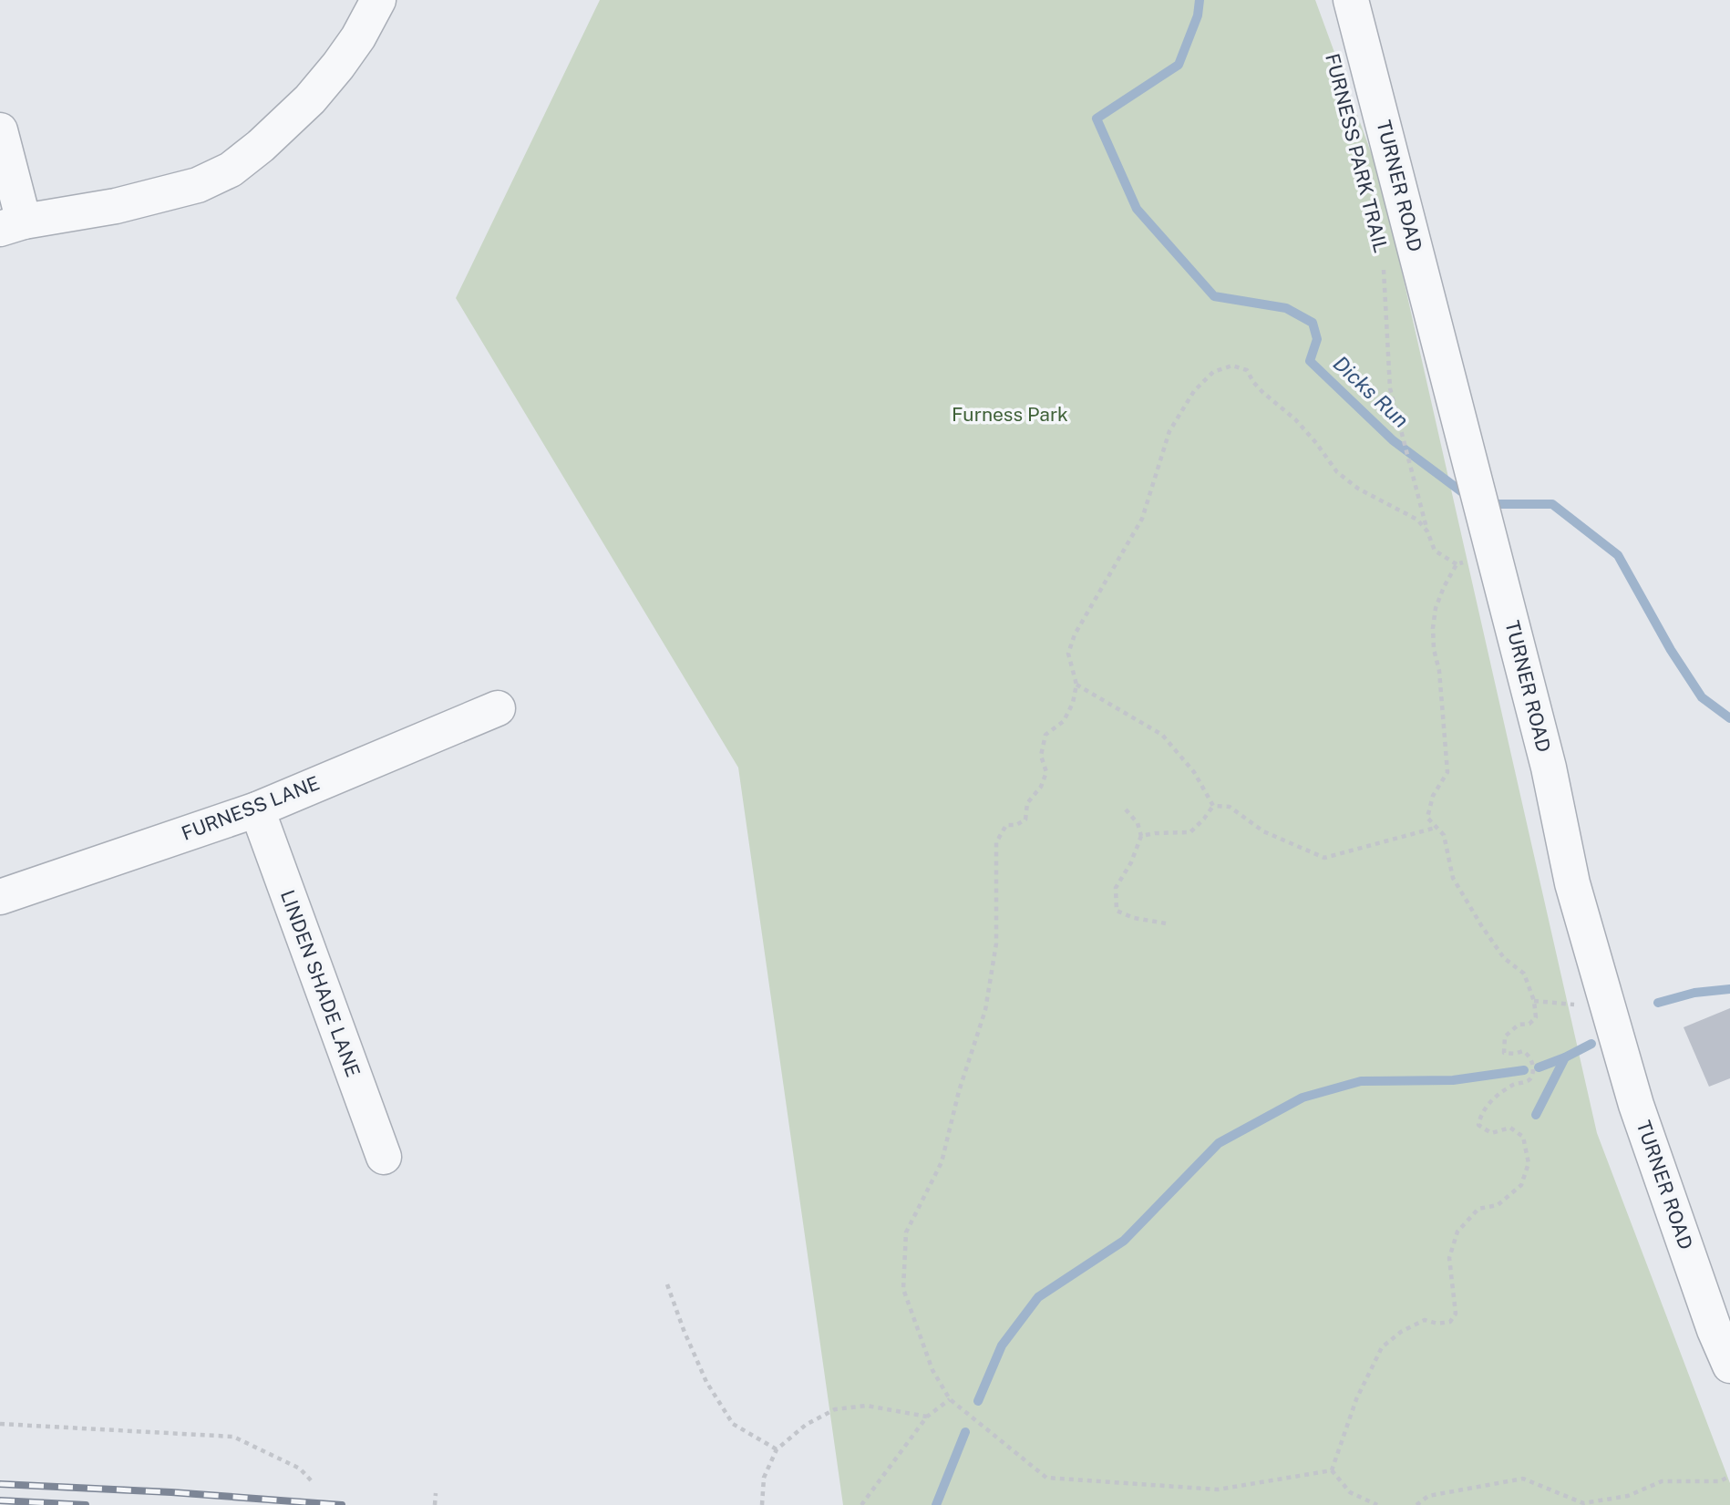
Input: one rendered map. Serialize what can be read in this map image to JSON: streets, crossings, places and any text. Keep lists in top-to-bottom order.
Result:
{
  "streets": {
    "street": ["TURNER ROAD", "FURNESS LANE", "LINDEN SHADE LANE"],
    "path": ["FURNESS PARK TRAIL"]
  },
  "crossings": [
    ["FURNESS LANE", "LINDEN SHADE LANE"]
  ],
  "water": ["Dicks Run"],
  "parks": ["Furness Park"]
}
